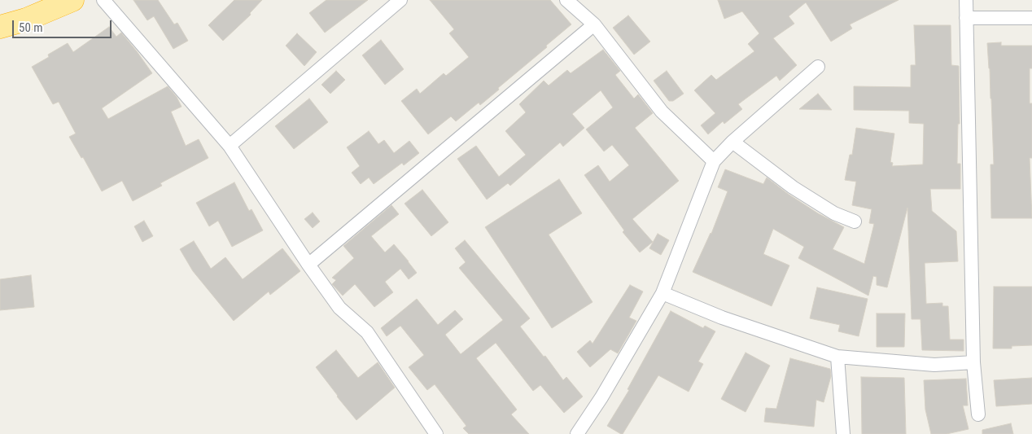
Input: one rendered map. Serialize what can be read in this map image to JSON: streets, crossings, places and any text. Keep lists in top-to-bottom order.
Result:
{
  "scale_bar": "50 m"
}
